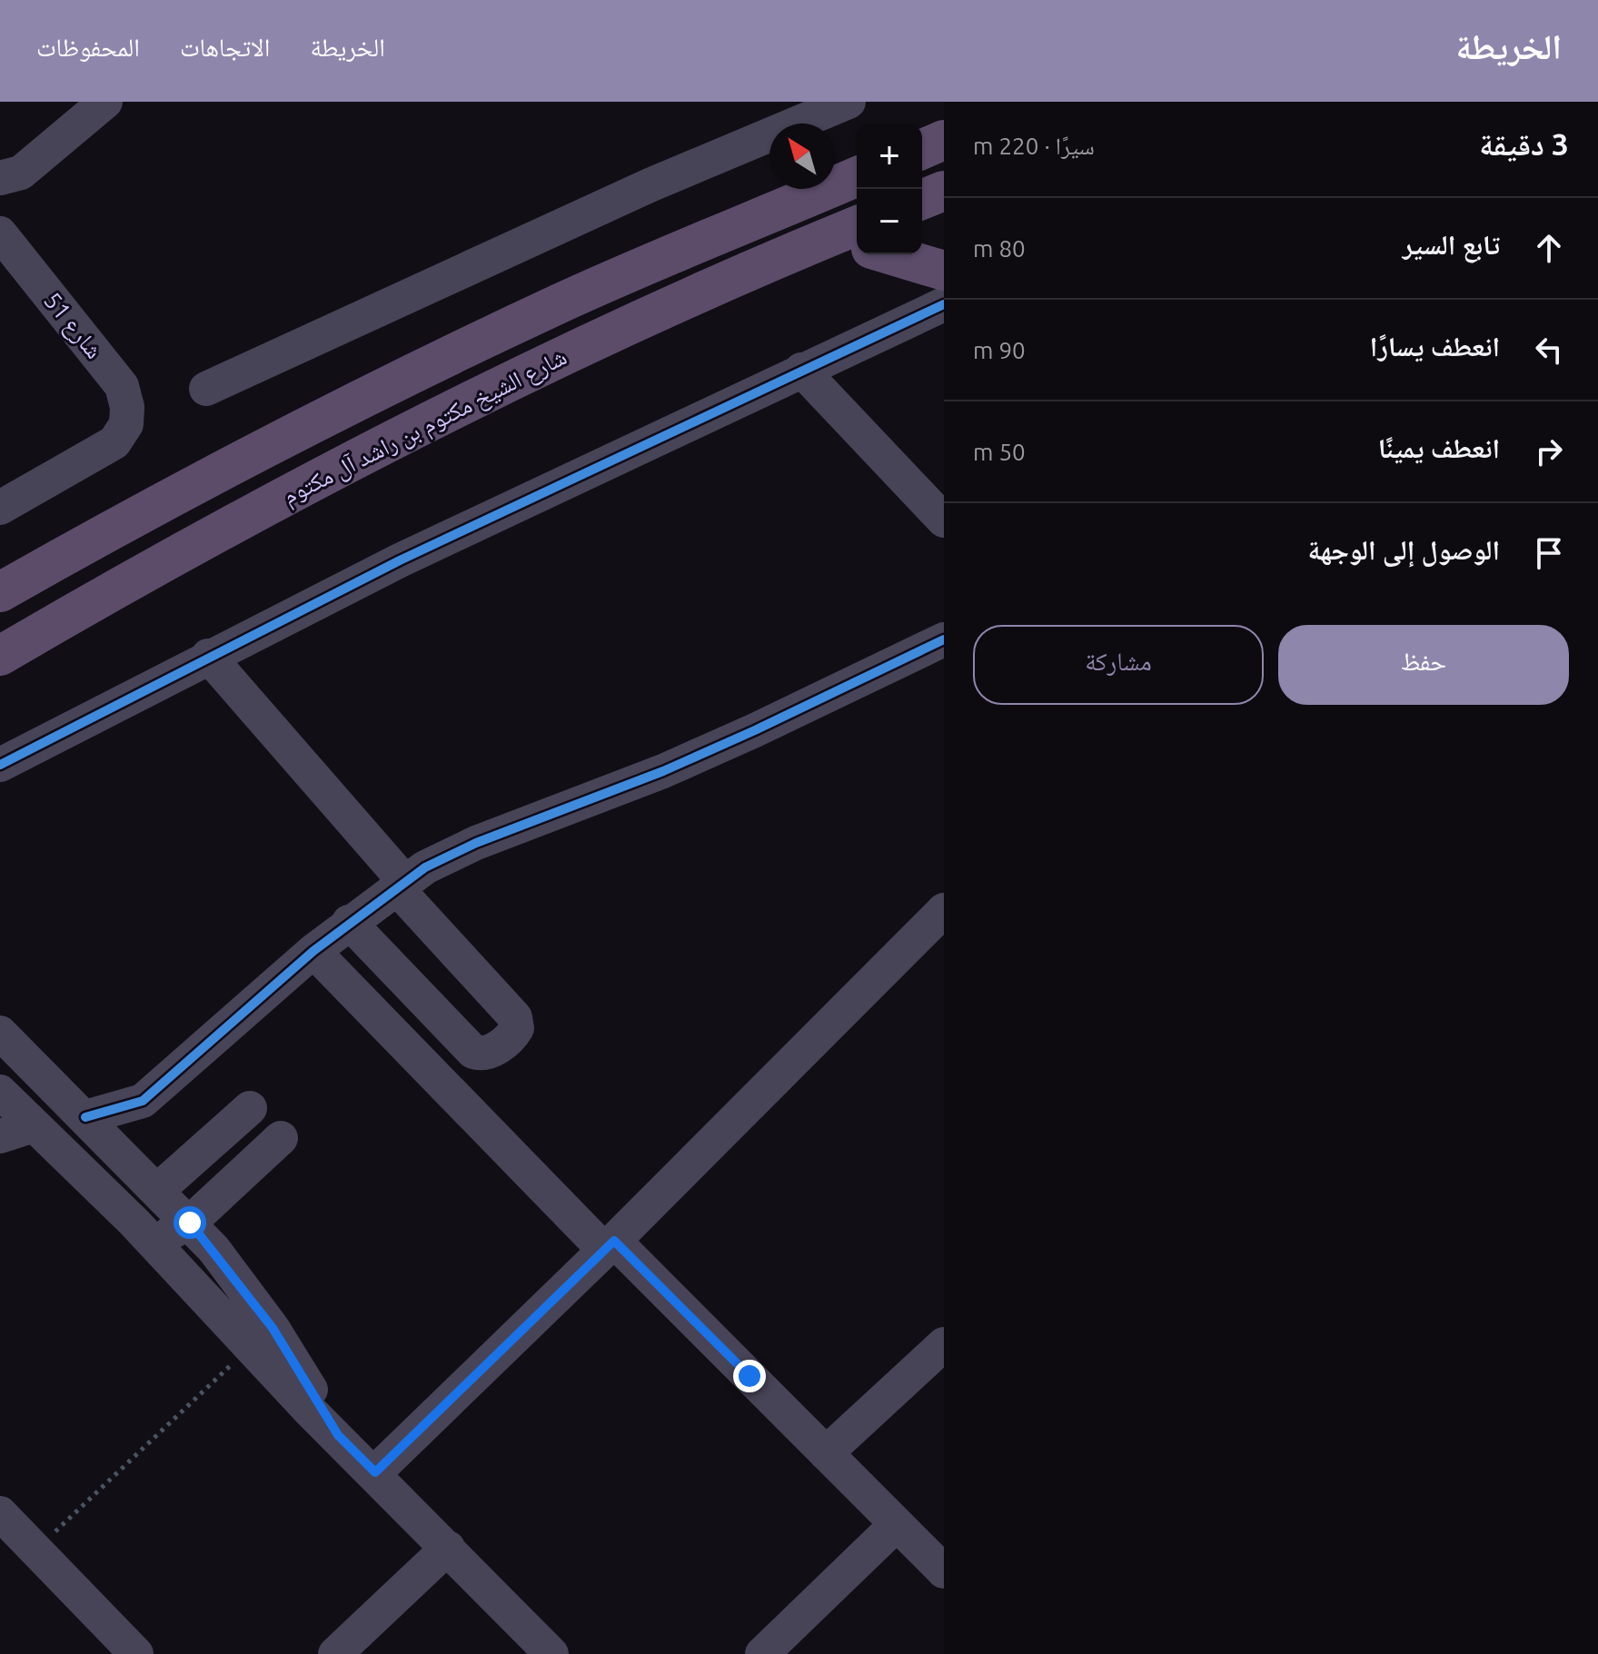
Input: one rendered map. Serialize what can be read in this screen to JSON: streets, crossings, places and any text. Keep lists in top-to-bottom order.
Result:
{
  "streets": {
    "main road": ["شارع الشيخ مكتوم بن راشد آل مكتوم"],
    "street": ["شارع 51"]
  },
  "north": "top left",
  "page": {
    "header": "الخريطة",
    "nav": ["الخريطة", "الاتجاهات", "المحفوظات"],
    "heading": ["3 دقيقة", "سيرًا · 220 m"],
    "map_buttons": ["+", "−"],
    "list": [
      ["تابع السير", "80 m"],
      ["انعطف يسارًا", "90 m"],
      ["انعطف يمينًا", "50 m"],
      "الوصول إلى الوجهة"
    ],
    "buttons": ["حفظ", "مشاركة"]
  }
}
